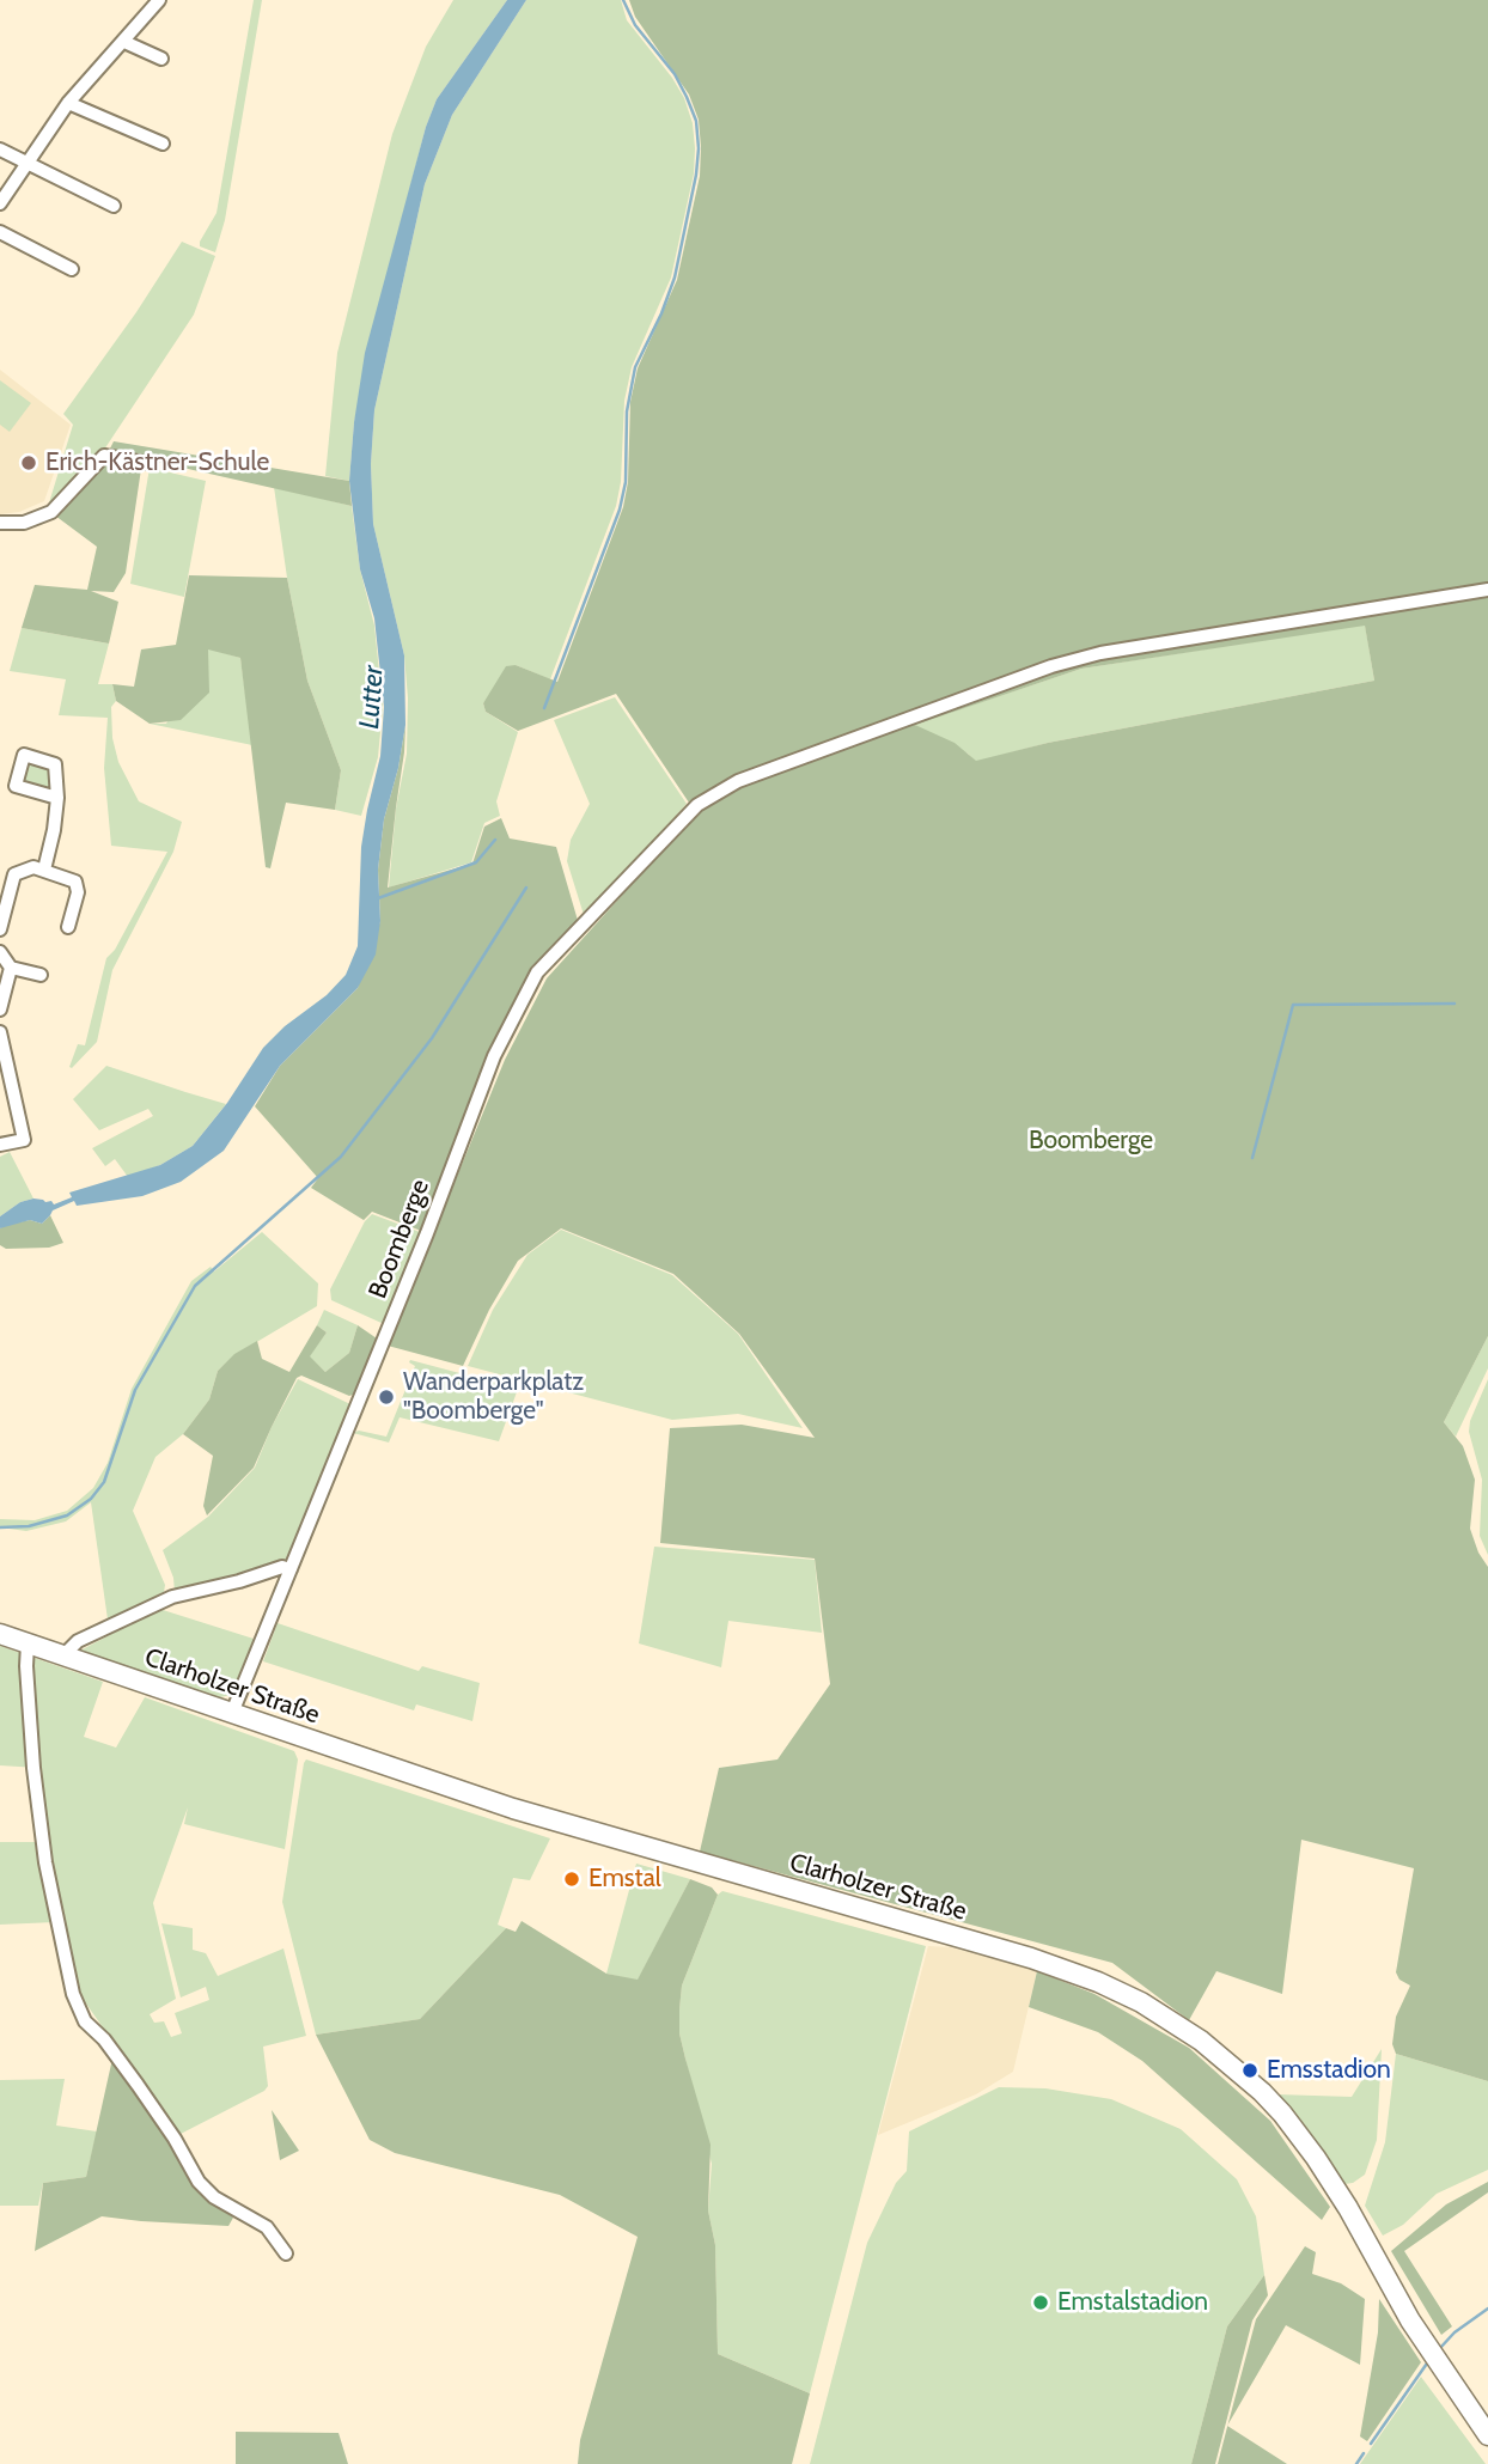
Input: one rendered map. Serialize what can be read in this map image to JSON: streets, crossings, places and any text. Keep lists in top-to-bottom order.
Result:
{
  "streets": {
    "street": ["Boomberge", "Clarholzer Straße"]
  },
  "crossings": [
    ["Boomberge", "Clarholzer Straße"]
  ],
  "water": ["Lutter"],
  "parks": ["Boomberge"],
  "places": [
    "Erich-Kästner-Schule",
    "Wanderparkplatz \"Boomberge\"",
    "Emstal",
    "Emsstadion",
    "Emstalstadion"
  ]
}
